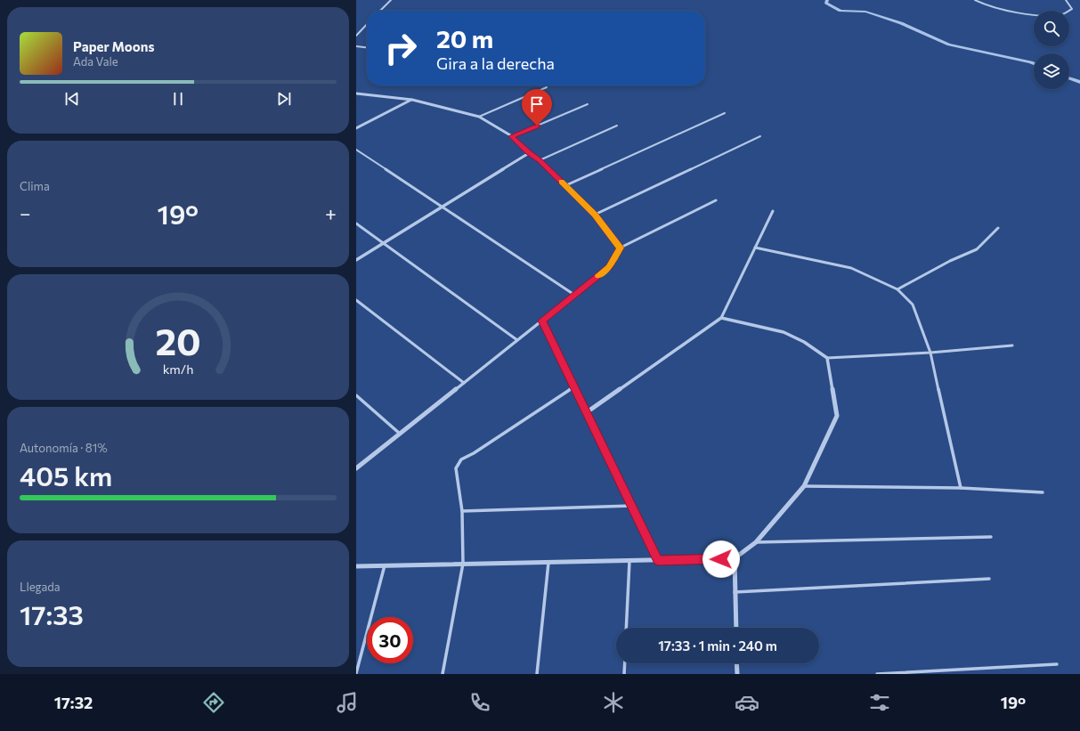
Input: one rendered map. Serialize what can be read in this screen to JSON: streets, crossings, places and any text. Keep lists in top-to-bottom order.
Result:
{
  "page": {
    "turn": ["20 m", "Gira a la derecha"],
    "song": ["Paper Moons", "Ada Vale"],
    "tile": [
      "Clima",
      ["Autonomía · 81%", "405 km"],
      ["Llegada", "17:33"]
    ],
    "heat": ["−", "19°", "+"],
    "limit": "30",
    "trip": "17:33 · 1 min · 240 m",
    "tabs": ["17:32", "19°"],
    "gauge": ["20", "km/h"]
  }
}
